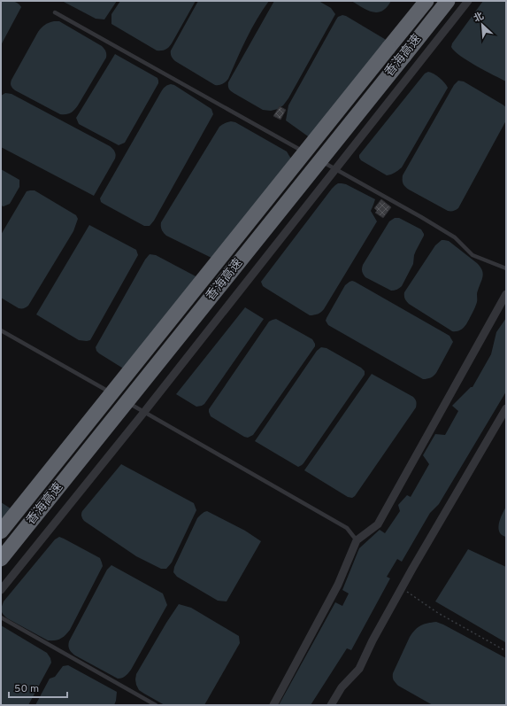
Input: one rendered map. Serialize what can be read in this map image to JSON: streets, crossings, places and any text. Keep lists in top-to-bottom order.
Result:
{
  "streets": {
    "highway": ["香海高速"]
  },
  "scale_bar": "50 m",
  "north": "top left"
}
